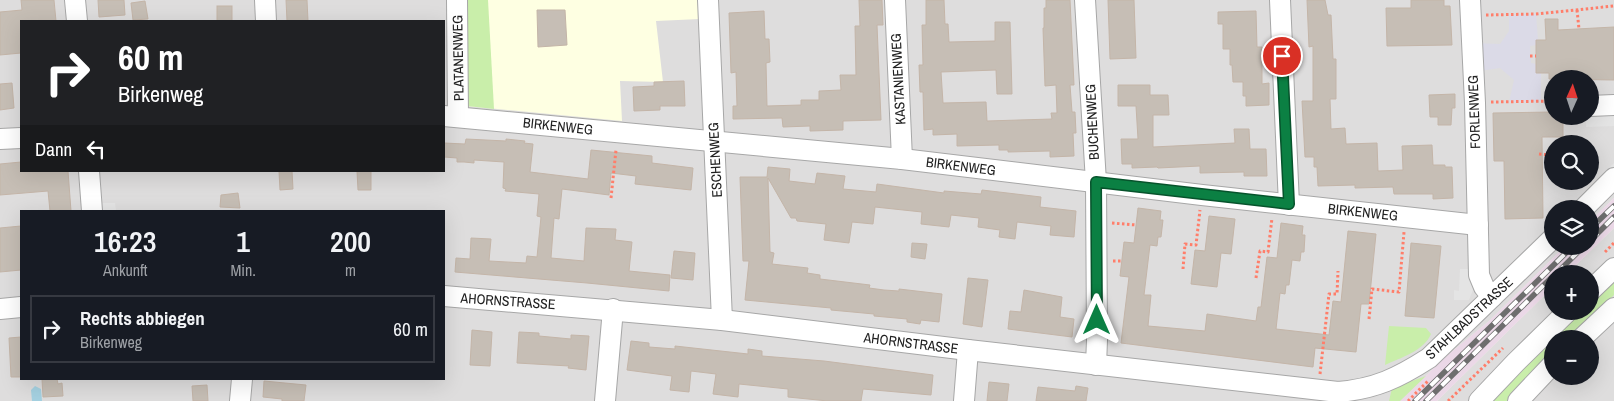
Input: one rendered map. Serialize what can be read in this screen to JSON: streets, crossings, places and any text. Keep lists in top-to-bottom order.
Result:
{
  "streets": {
    "street": [
      "PLATANENWEG",
      "KASTANIENWEG",
      "FORLENWEG",
      "BUCHENWEG",
      "BIRKENWEG",
      "ESCHENWEG",
      "AHORNSTRASSE",
      "STAHLBADSTRASSE"
    ]
  },
  "crossings": [
    ["PLATANENWEG", "BIRKENWEG"],
    ["KASTANIENWEG", "BIRKENWEG"],
    ["FORLENWEG", "BIRKENWEG"],
    ["FORLENWEG", "STAHLBADSTRASSE"],
    ["BUCHENWEG", "BIRKENWEG"],
    ["BUCHENWEG", "AHORNSTRASSE"],
    ["BIRKENWEG", "ESCHENWEG"],
    ["ESCHENWEG", "AHORNSTRASSE"],
    ["AHORNSTRASSE", "STAHLBADSTRASSE"]
  ],
  "north": "top",
  "page": {
    "turn": ["60 m", "Birkenweg"],
    "map_buttons": ["+", "−"],
    "then": "Dann",
    "eta": [
      "16:23",
      "Ankunft",
      "1",
      "Min.",
      "200",
      "m"
    ],
    "list": [
      {
        "name": "Rechts abbiegen",
        "note": "Birkenweg",
        "value": "60 m"
      }
    ]
  }
}
